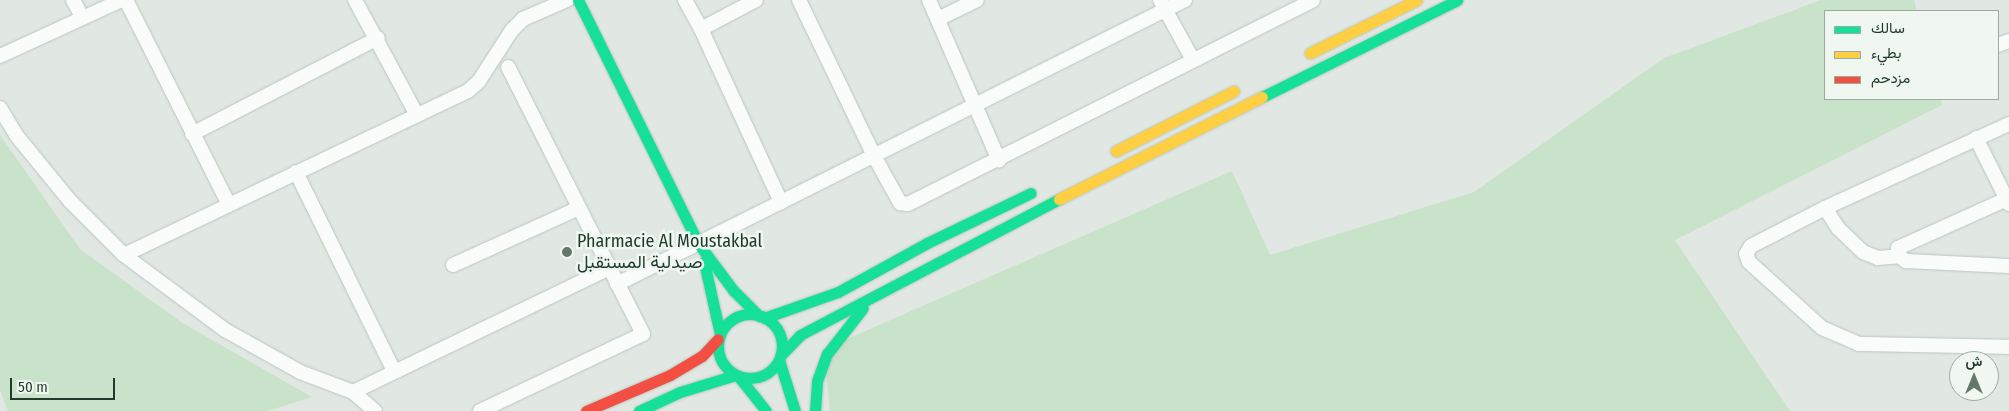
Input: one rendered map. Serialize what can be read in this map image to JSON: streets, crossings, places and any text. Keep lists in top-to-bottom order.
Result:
{
  "places": ["Pharmacie Al Moustakbal صيدلية المستقبل"],
  "legend": ["سالك", "بطيء", "مزدحم"],
  "scale_bar": "50 m",
  "north": "top"
}
